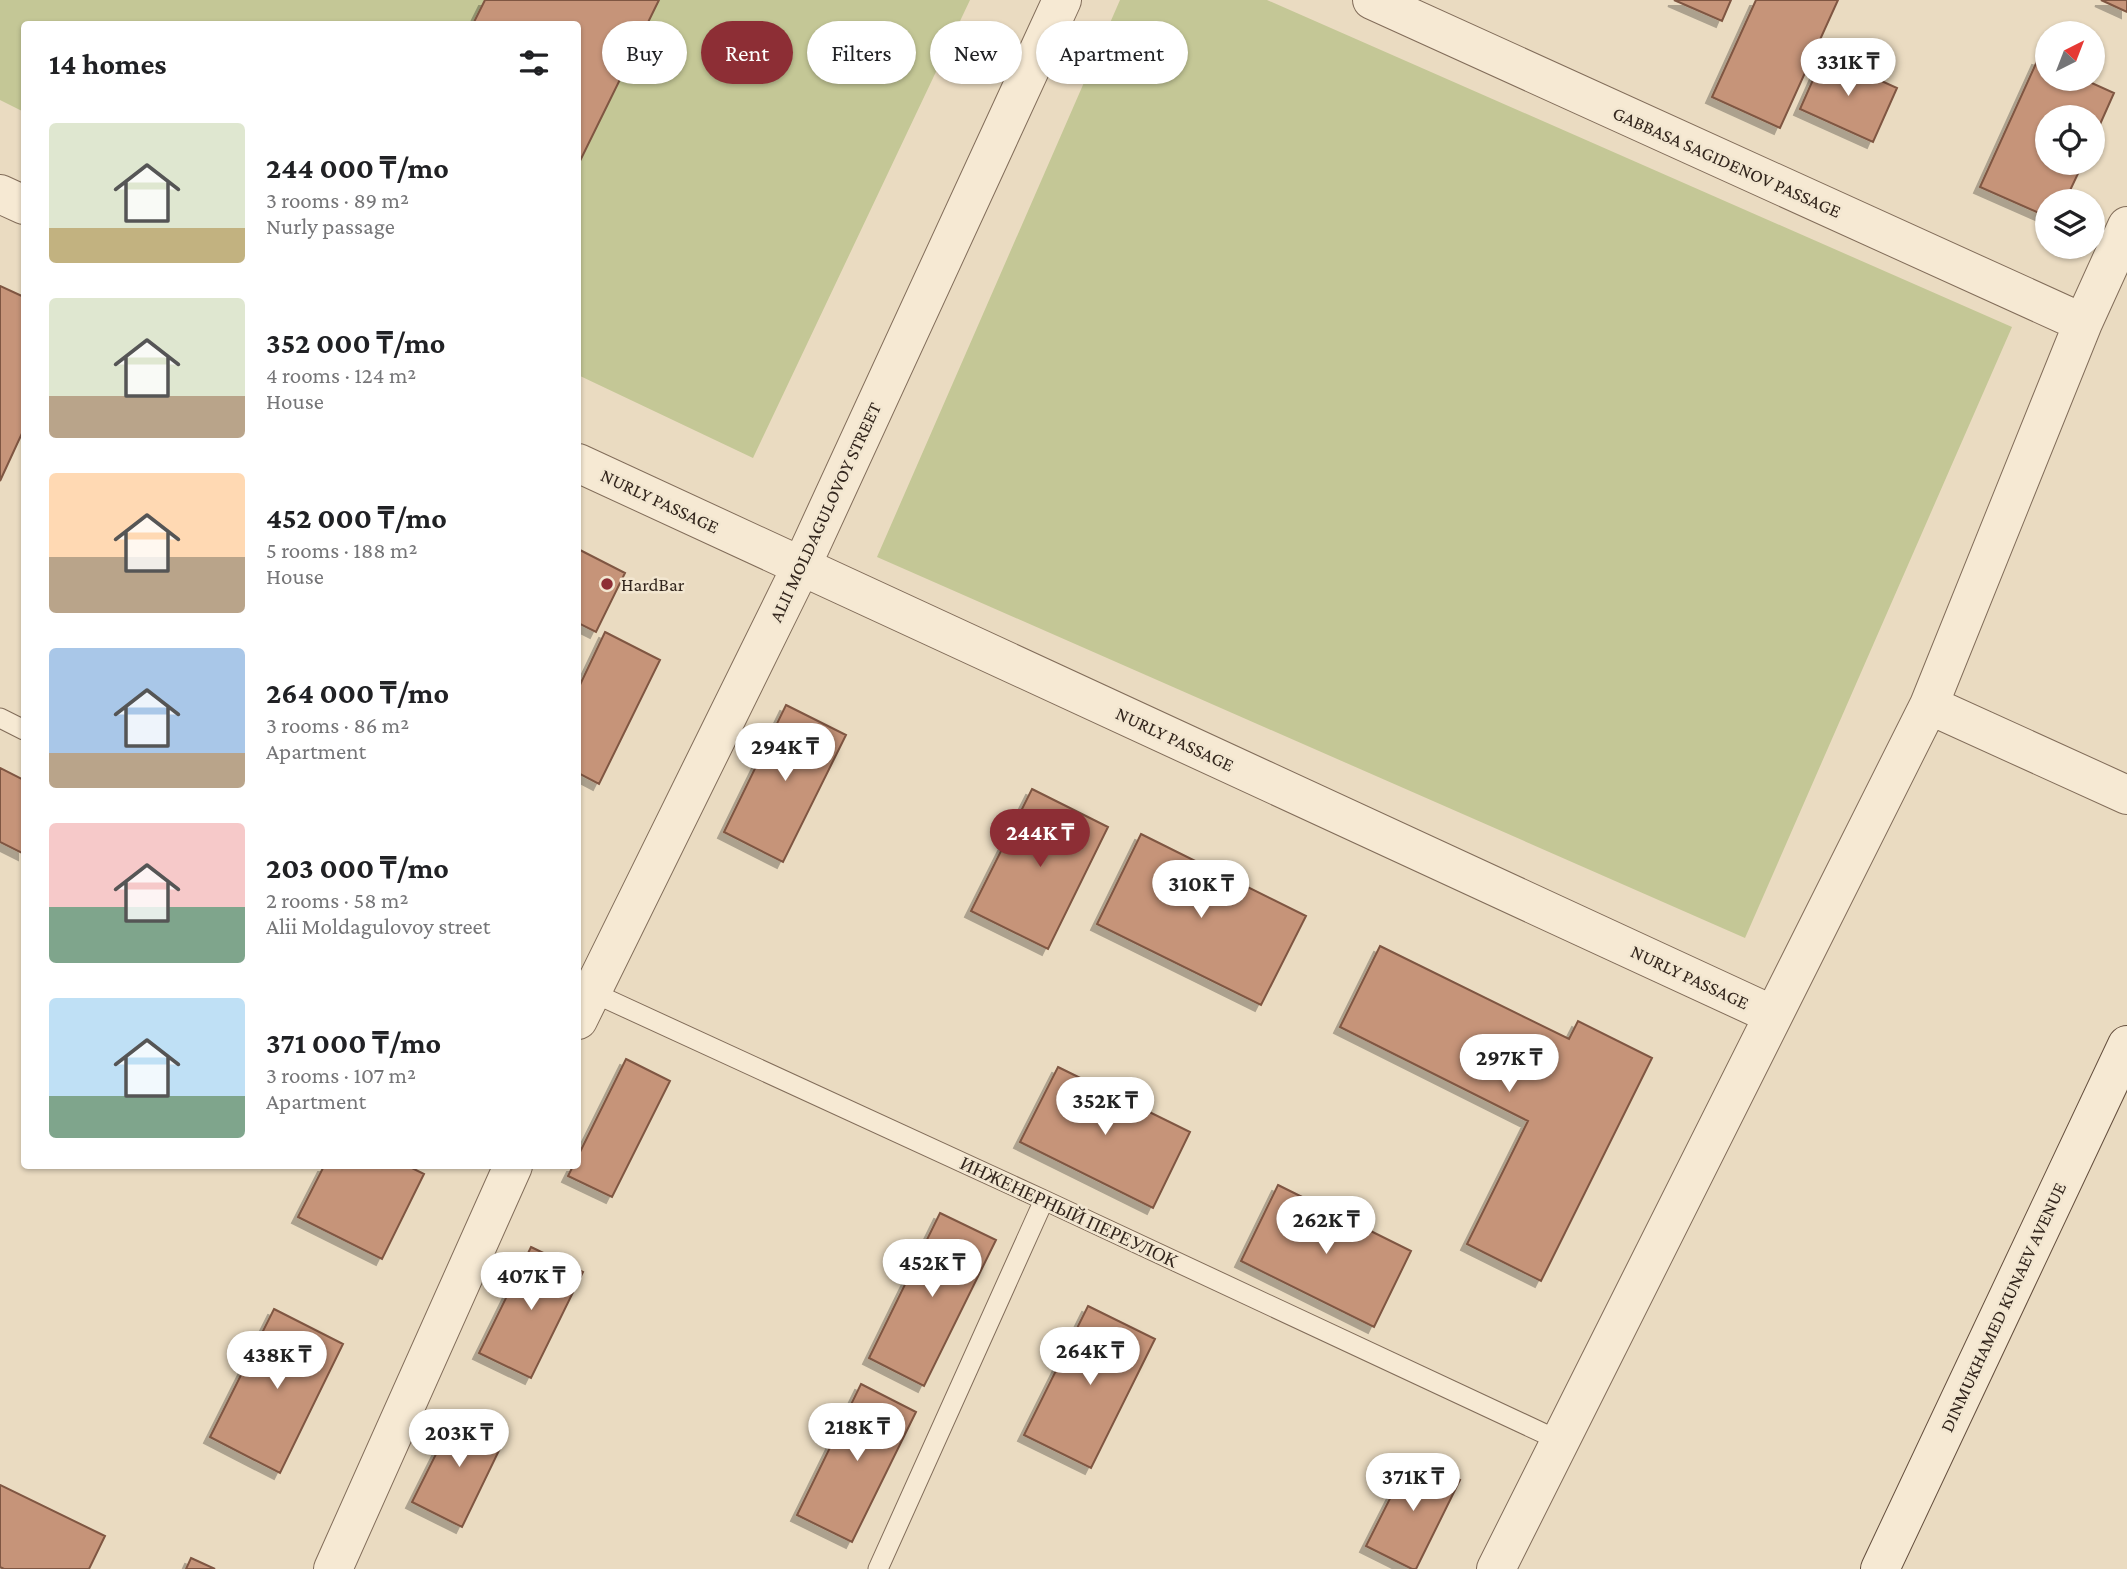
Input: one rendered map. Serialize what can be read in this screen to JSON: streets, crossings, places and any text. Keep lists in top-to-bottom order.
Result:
{
  "streets": {
    "street": [
      "GABBASA SAGIDENOV PASSAGE",
      "NURLY PASSAGE",
      "ALII MOLDAGULOVOY STREET",
      "DINMUKHAMED KUNAEV AVENUE"
    ],
    "lane": ["ИНЖЕНЕРНЫЙ ПЕРЕУЛОК"]
  },
  "crossings": [
    ["NURLY PASSAGE", "ALII MOLDAGULOVOY STREET"],
    ["ALII MOLDAGULOVOY STREET", "ИНЖЕНЕРНЫЙ ПЕРЕУЛОК"]
  ],
  "places": ["HardBar"],
  "north": "top right",
  "page": {
    "chip": [
      "Buy",
      "Rent",
      "Filters",
      "New",
      "Apartment"
    ],
    "heading": "14 homes",
    "price": [
      "331K ₸",
      "294K ₸",
      "244K ₸",
      "310K ₸",
      "297K ₸",
      "352K ₸",
      "262K ₸",
      "452K ₸",
      "407K ₸",
      "264K ₸",
      "438K ₸",
      "218K ₸",
      "203K ₸",
      "371K ₸"
    ],
    "list": [
      {
        "name": "244 000 ₸/mo",
        "note": "3 rooms · 89 m² · Nurly passage"
      },
      {
        "name": "352 000 ₸/mo",
        "note": "4 rooms · 124 m² · House"
      },
      {
        "name": "452 000 ₸/mo",
        "note": "5 rooms · 188 m² · House"
      },
      {
        "name": "264 000 ₸/mo",
        "note": "3 rooms · 86 m² · Apartment"
      },
      {
        "name": "203 000 ₸/mo",
        "note": "2 rooms · 58 m² · Alii Moldagulovoy street"
      },
      {
        "name": "371 000 ₸/mo",
        "note": "3 rooms · 107 m² · Apartment"
      }
    ]
  }
}
